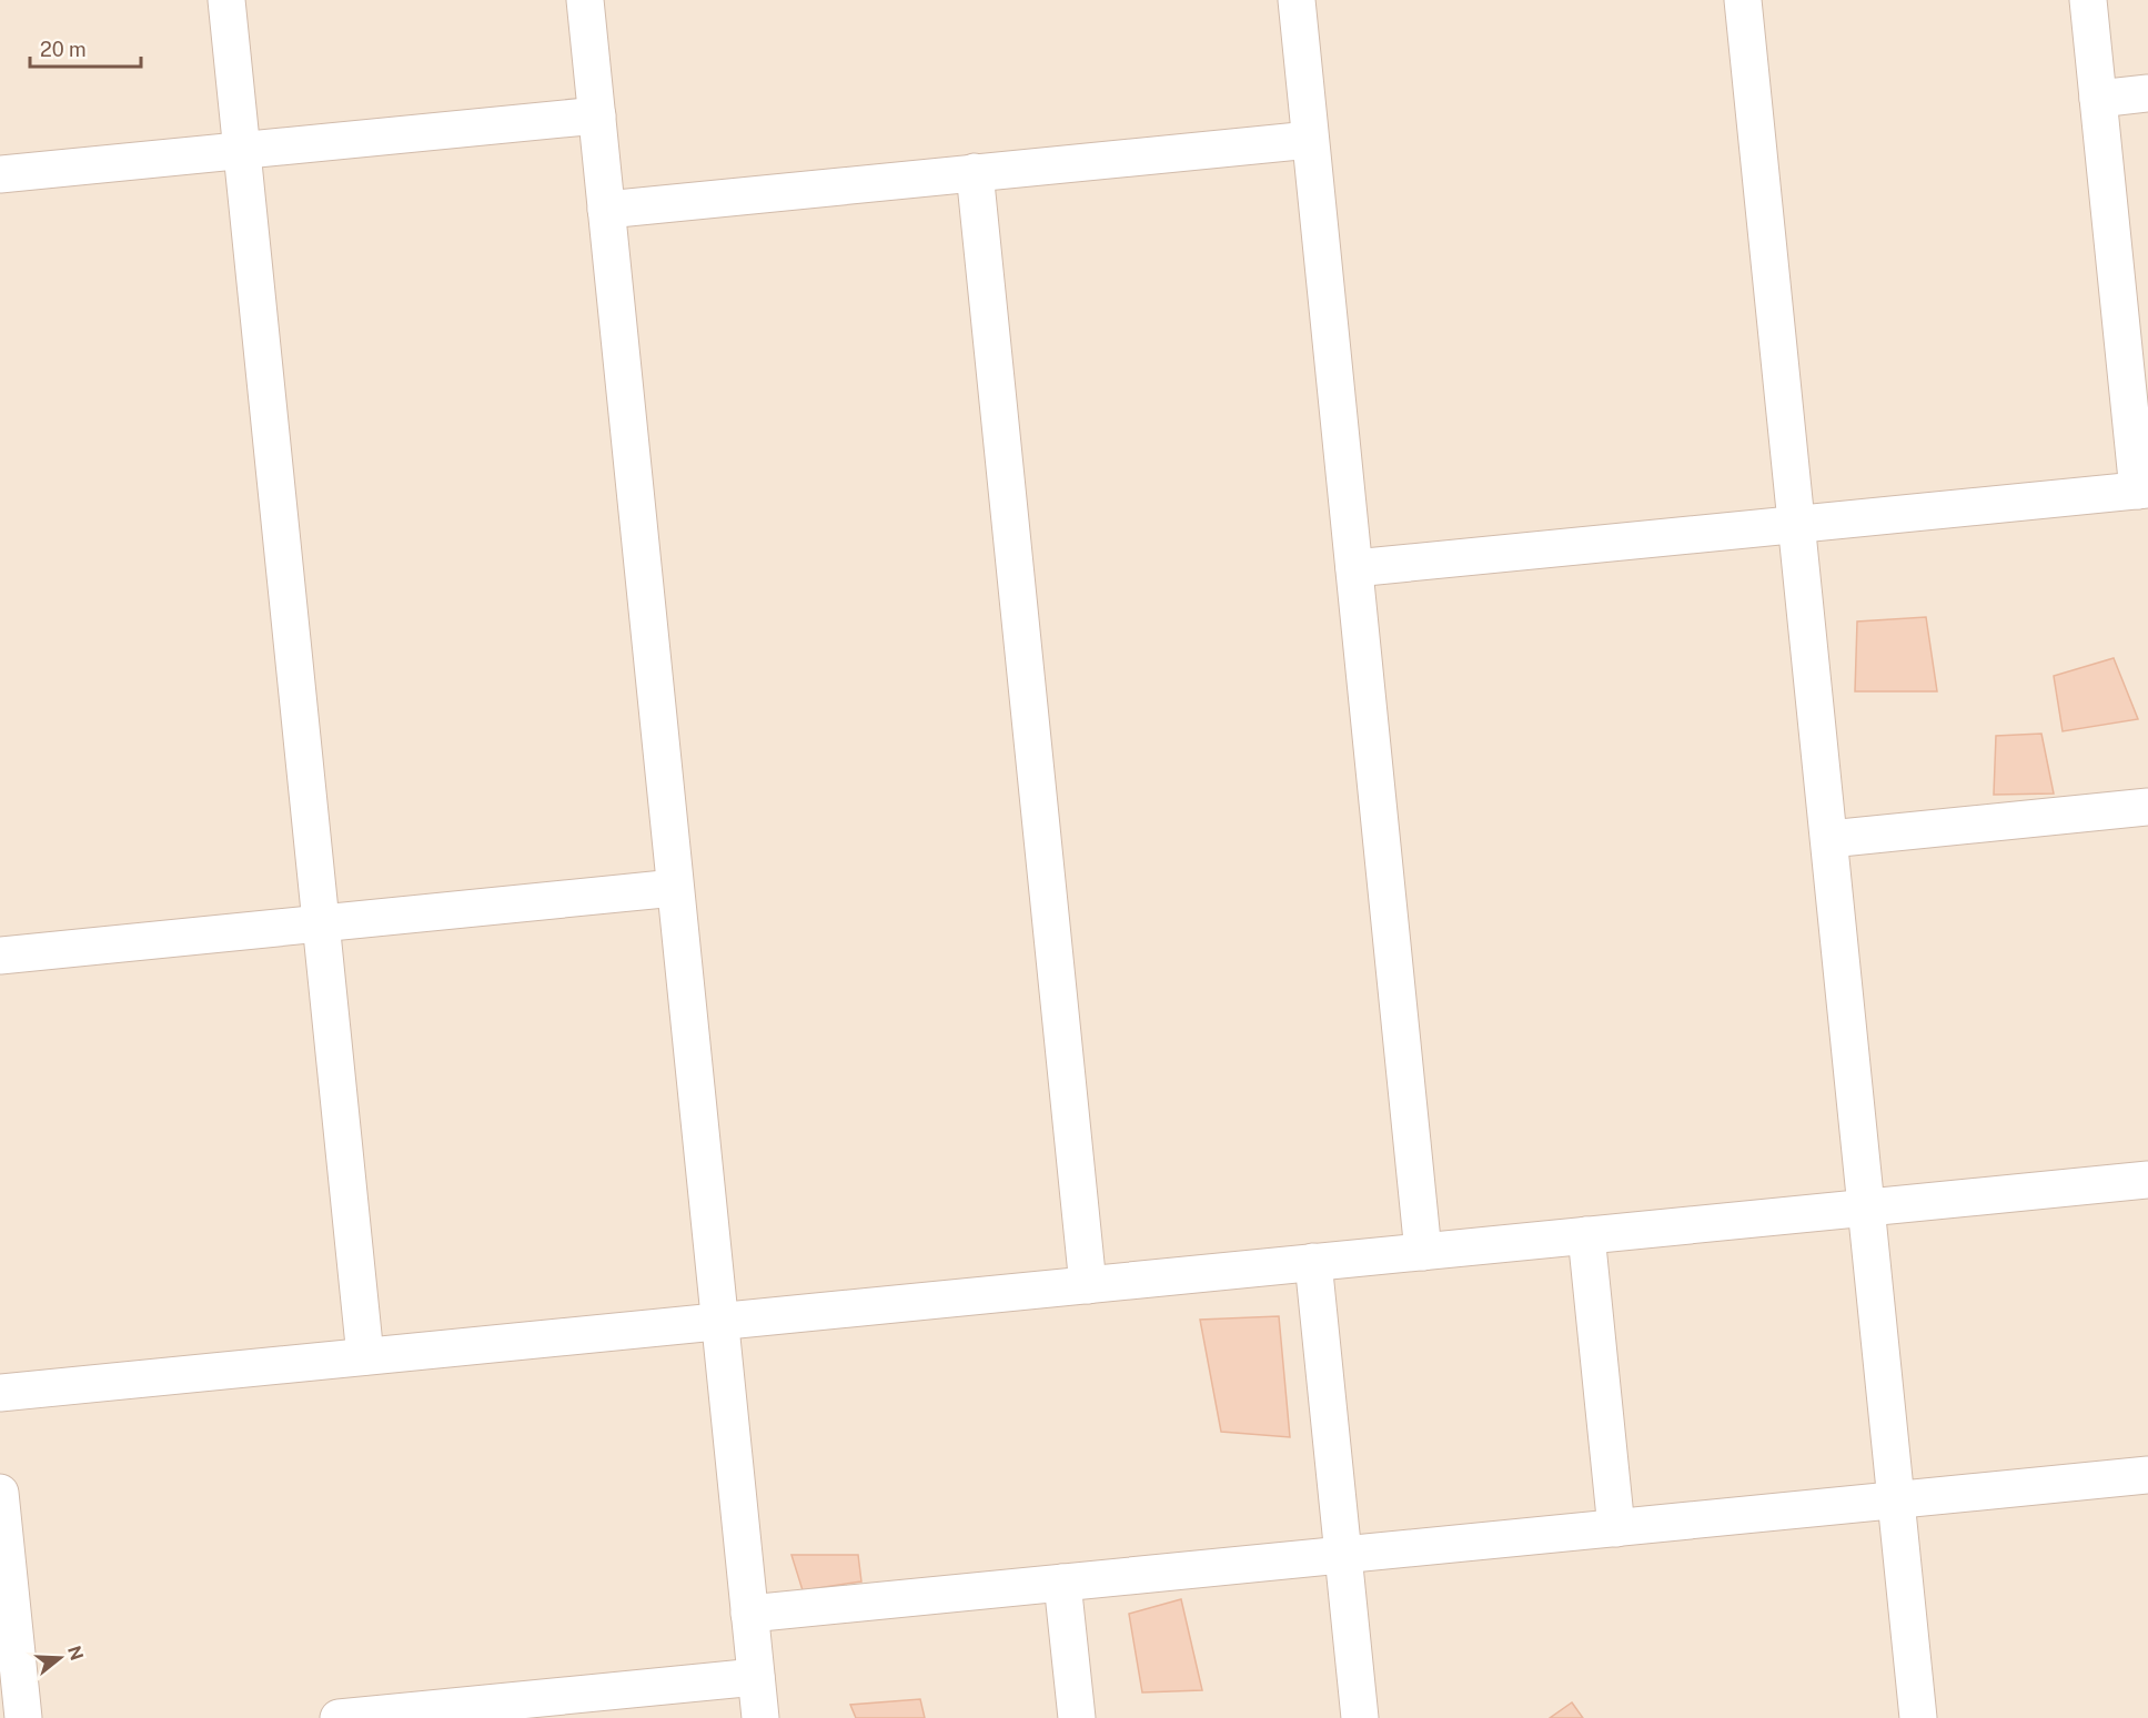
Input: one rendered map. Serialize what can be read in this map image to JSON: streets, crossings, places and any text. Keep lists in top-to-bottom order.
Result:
{
  "scale_bar": "20 m",
  "north": "right"
}
